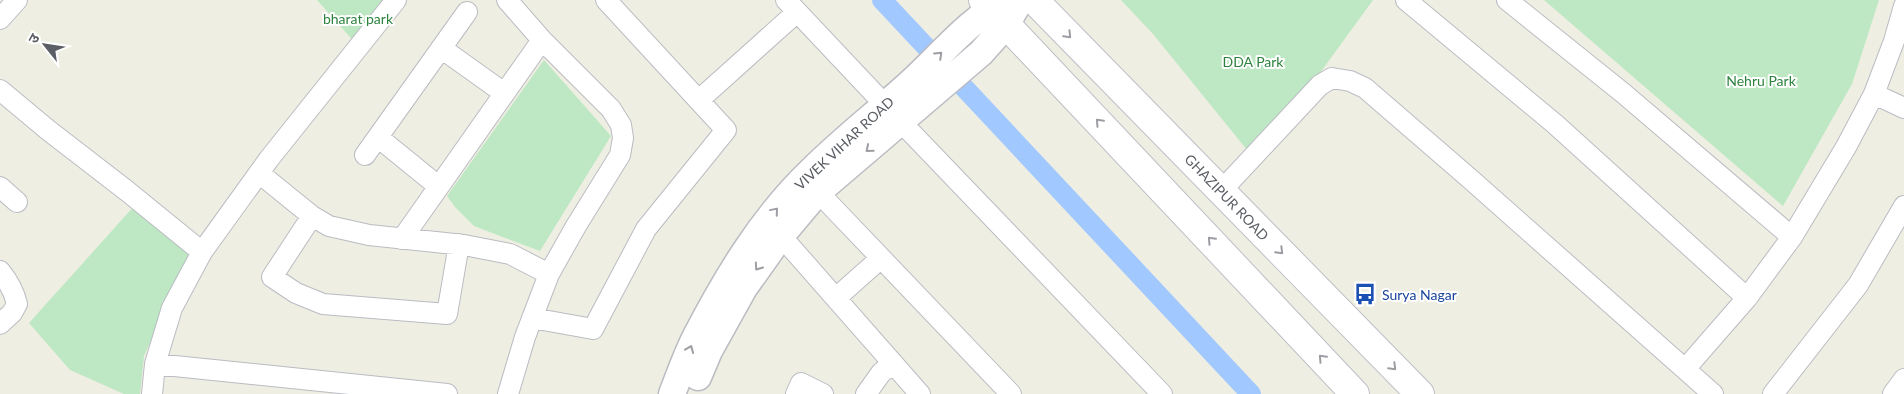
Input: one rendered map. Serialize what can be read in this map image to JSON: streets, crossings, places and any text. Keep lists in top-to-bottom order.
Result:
{
  "streets": {
    "main road": ["GHAZIPUR ROAD"],
    "street": ["VIVEK VIHAR ROAD"]
  },
  "parks": ["bharat park", "DDA Park", "Nehru Park"],
  "places": {
    "bus stop": ["Surya Nagar"]
  },
  "north": "top left"
}
